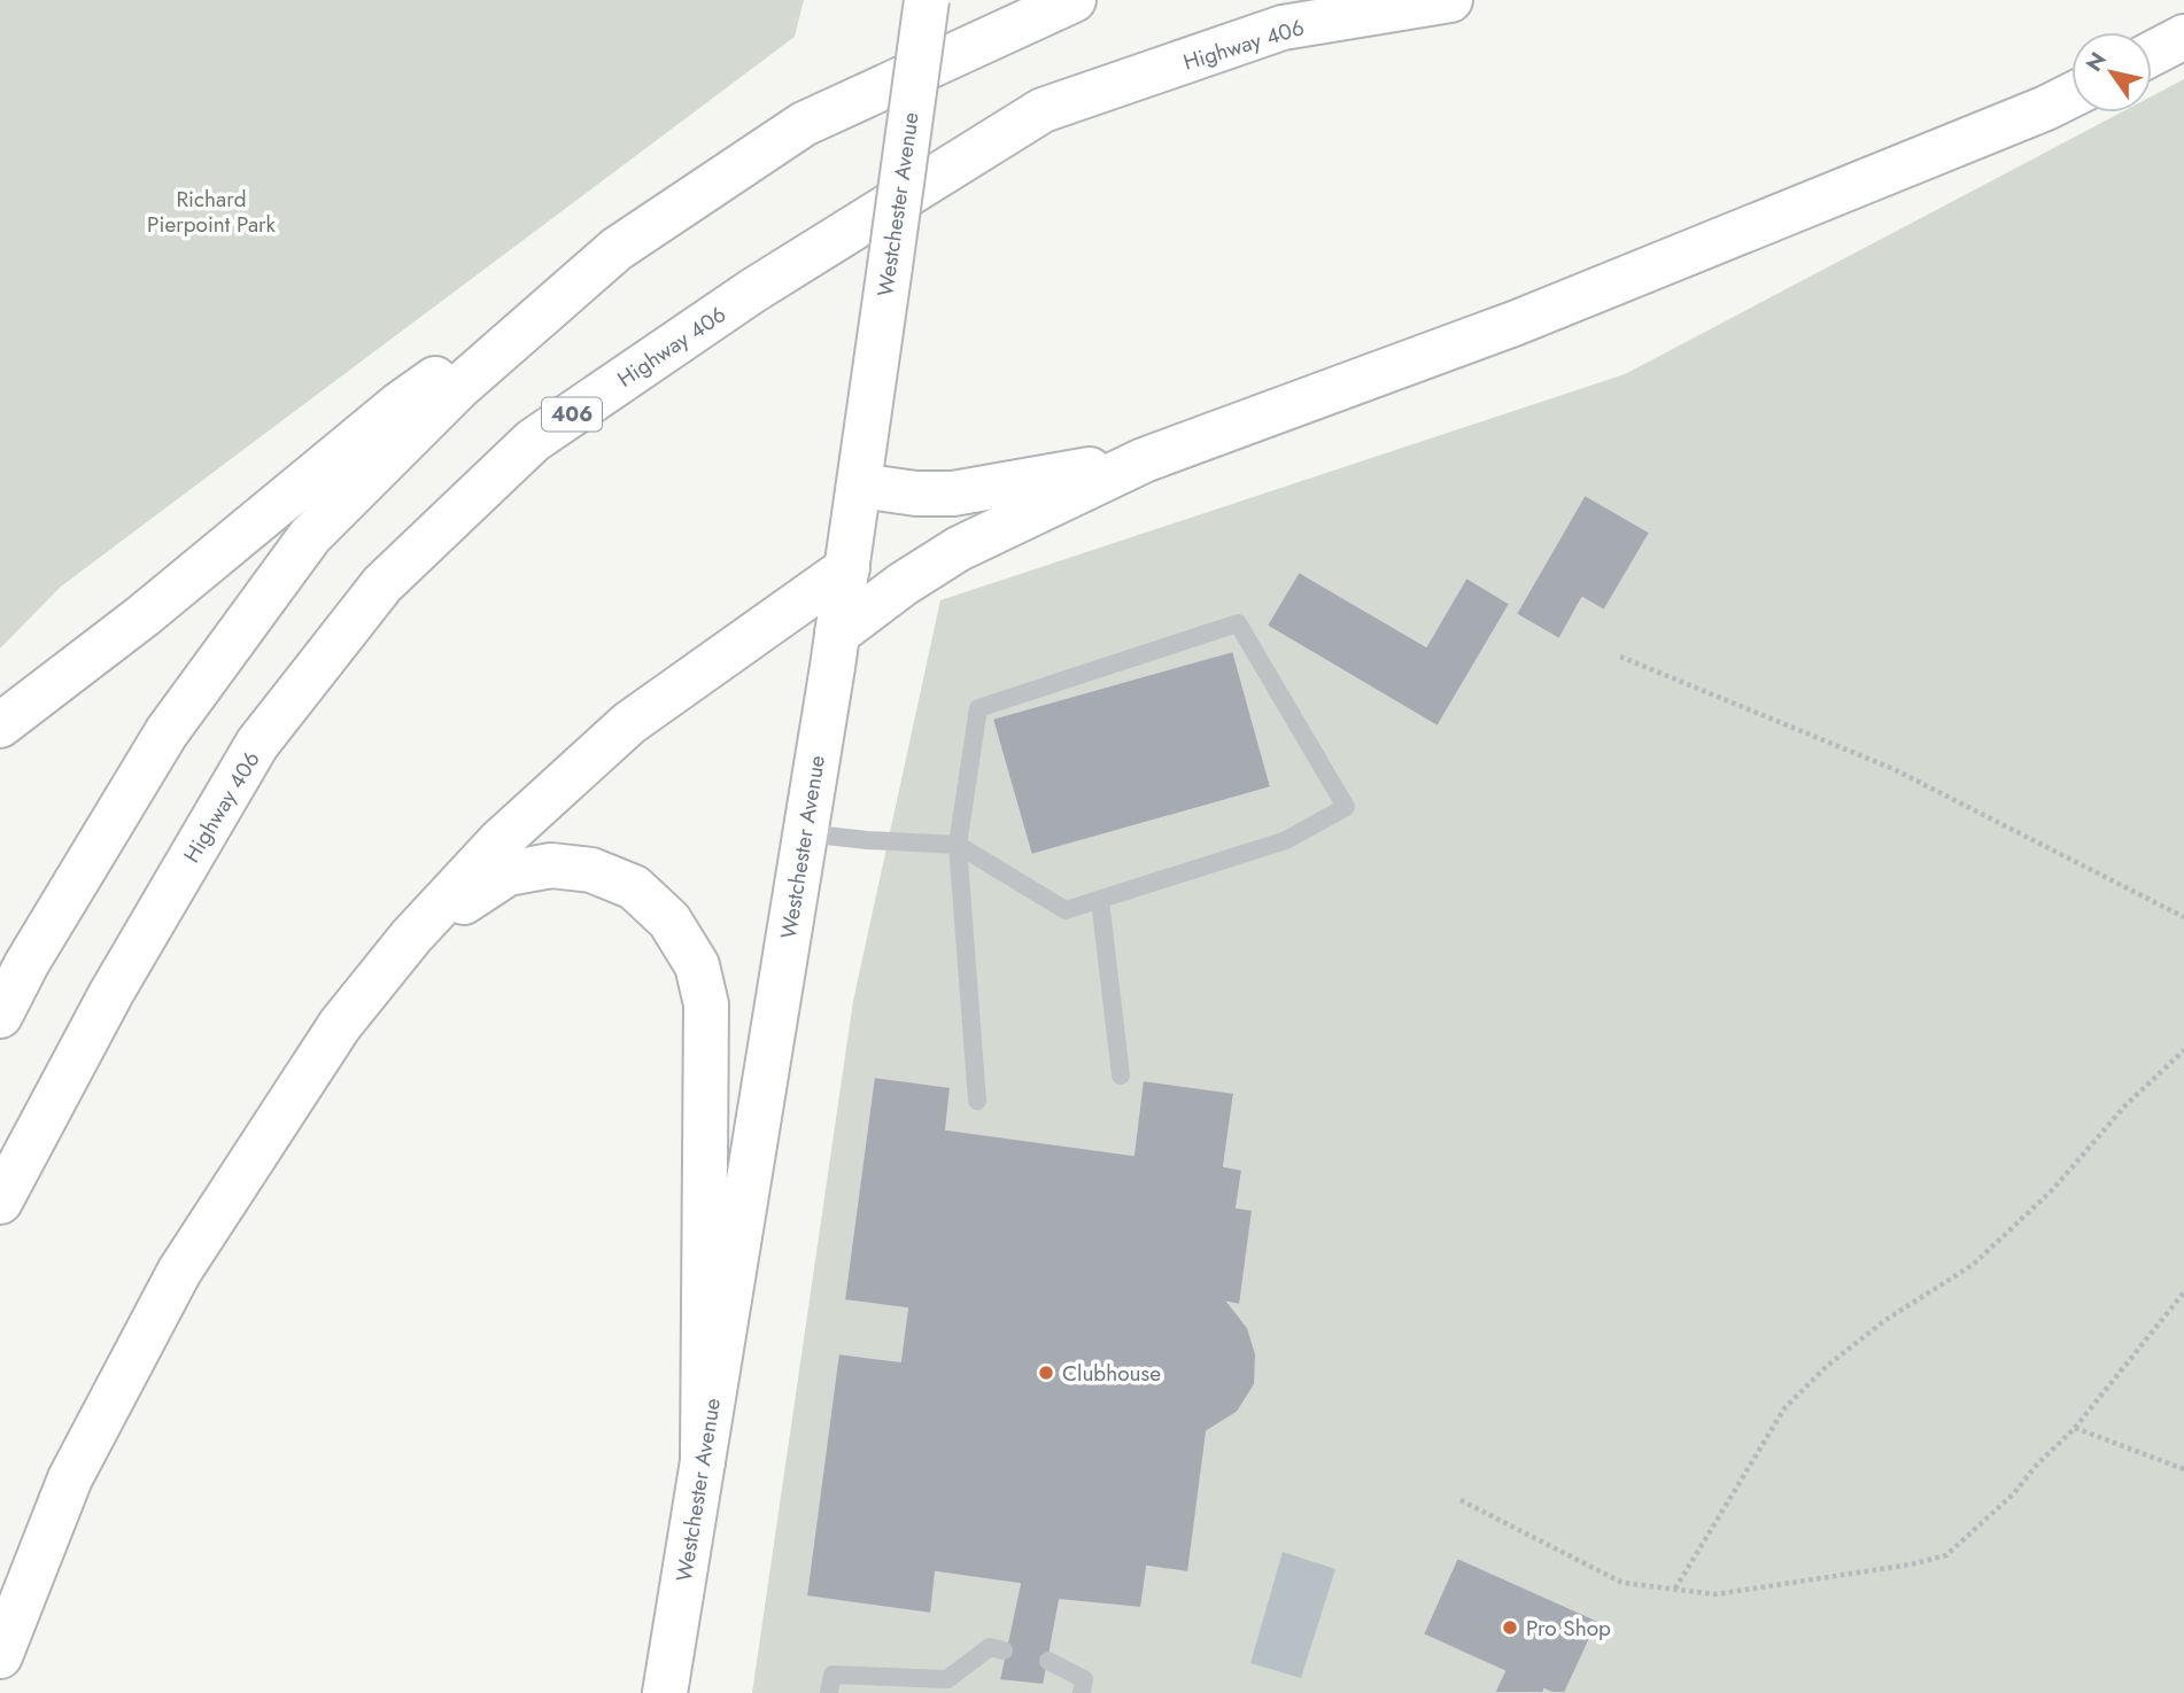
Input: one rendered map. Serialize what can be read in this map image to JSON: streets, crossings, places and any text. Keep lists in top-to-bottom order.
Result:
{
  "streets": {
    "main road": ["Highway 406", "Westchester Avenue", "406"]
  },
  "parks": ["Richard Pierpoint Park"],
  "places": ["Clubhouse", "Pro Shop"],
  "north": "top left"
}
